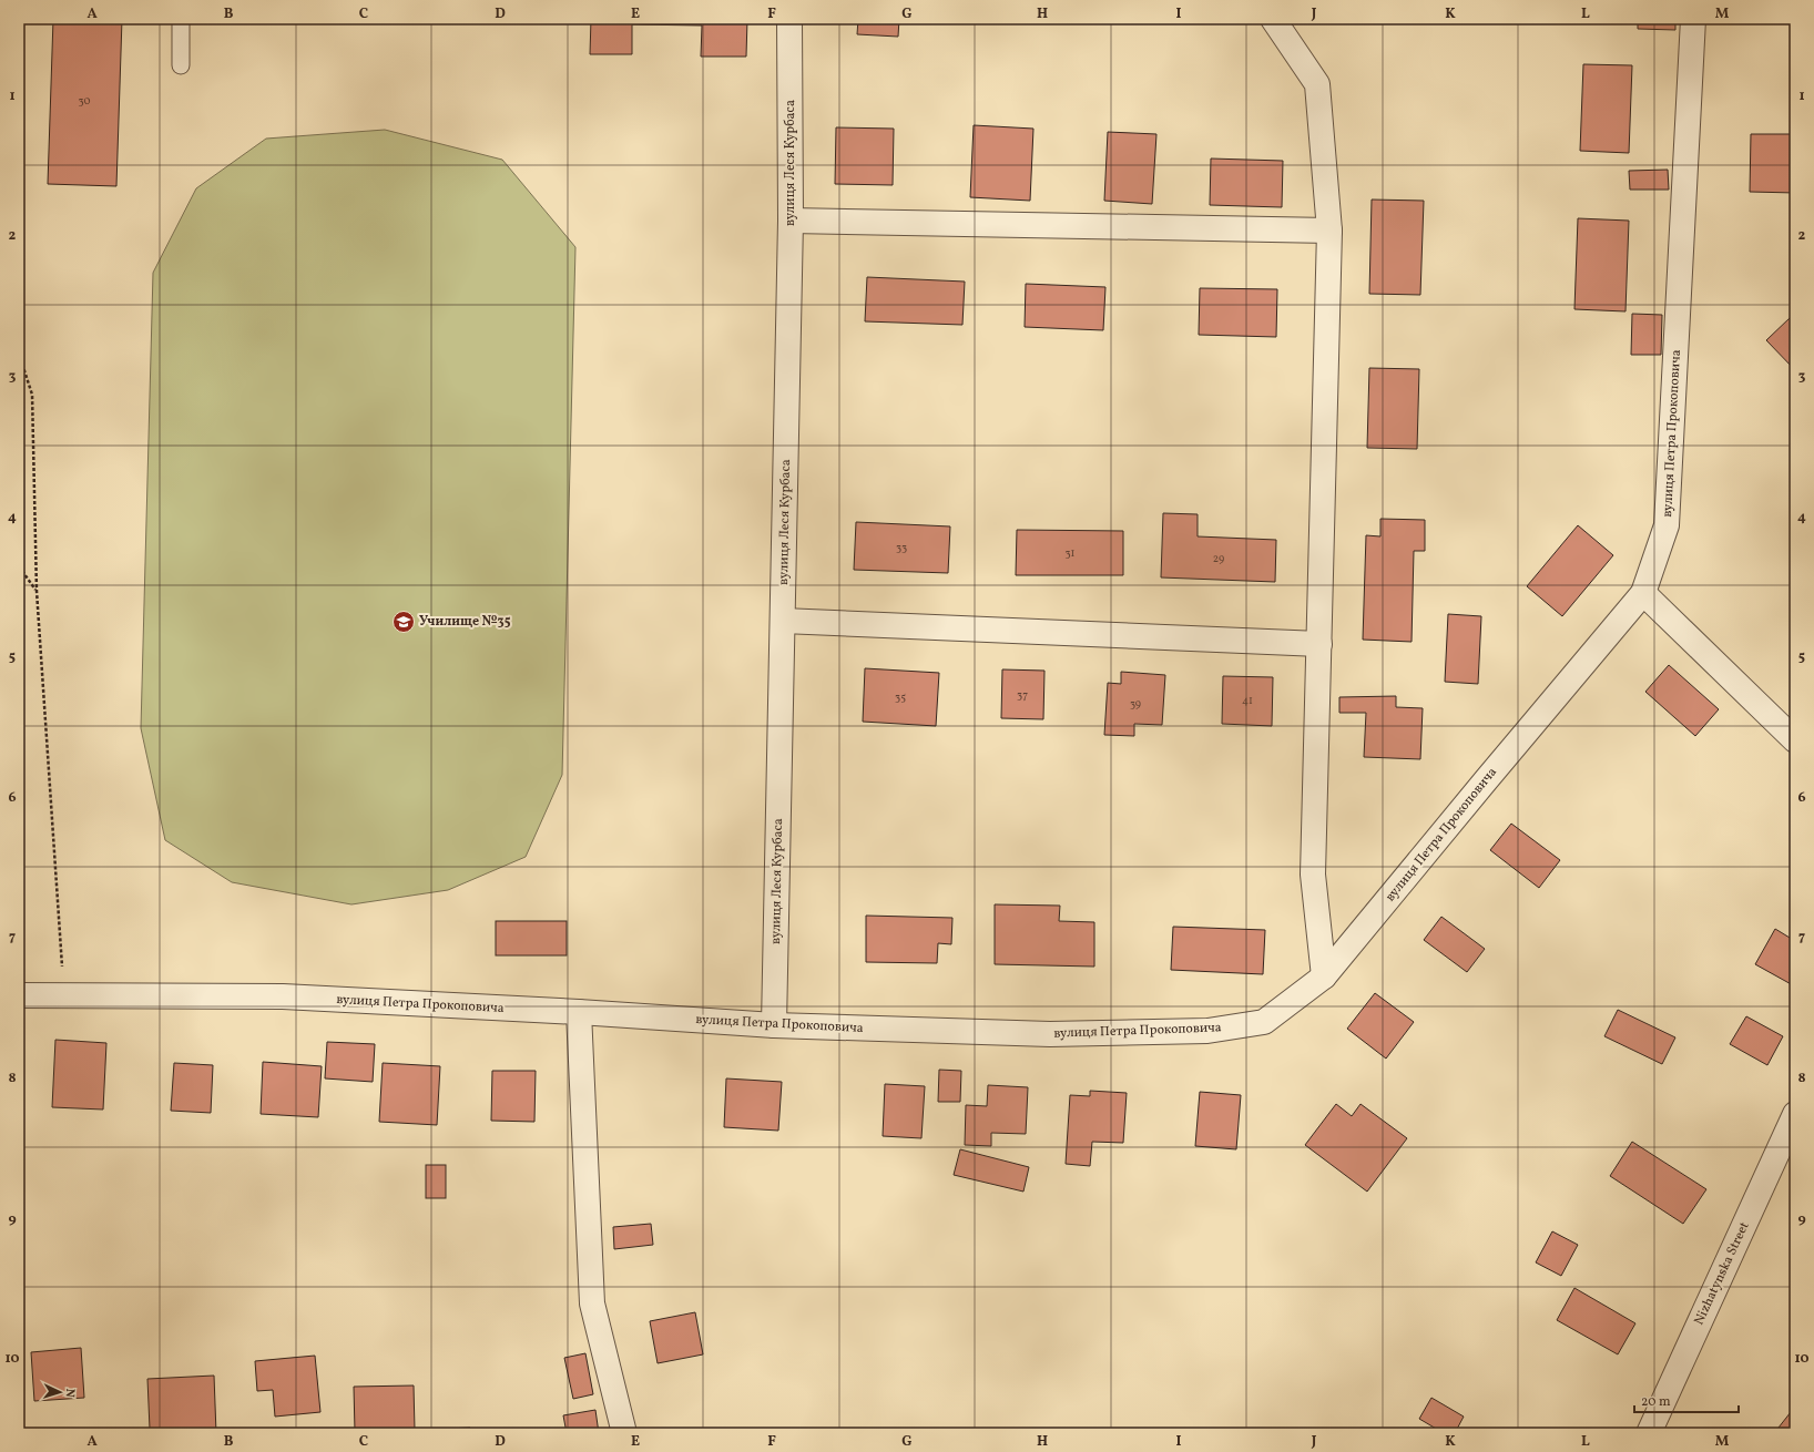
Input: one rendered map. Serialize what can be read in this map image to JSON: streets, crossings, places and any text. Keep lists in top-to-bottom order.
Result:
{
  "streets": {
    "street": ["вулиця Леся Курбаса", "вулиця Петра Прокоповича", "Nizhatynska Street"]
  },
  "crossings": [
    ["вулиця Леся Курбаса", "вулиця Петра Прокоповича"]
  ],
  "places": {
    "school or university": ["Училище №35"]
  },
  "house_numbers": [
    "30",
    "33",
    "31",
    "29",
    "37",
    "35",
    "41",
    "39"
  ],
  "scale_bar": "20 m",
  "north": "right",
  "grid": {
    "columns": [
      "A",
      "B",
      "C",
      "D",
      "E",
      "F",
      "G",
      "H",
      "I",
      "J",
      "K",
      "L",
      "M"
    ],
    "rows": [
      "1",
      "2",
      "3",
      "4",
      "5",
      "6",
      "7",
      "8",
      "9",
      "10"
    ]
  }
}
